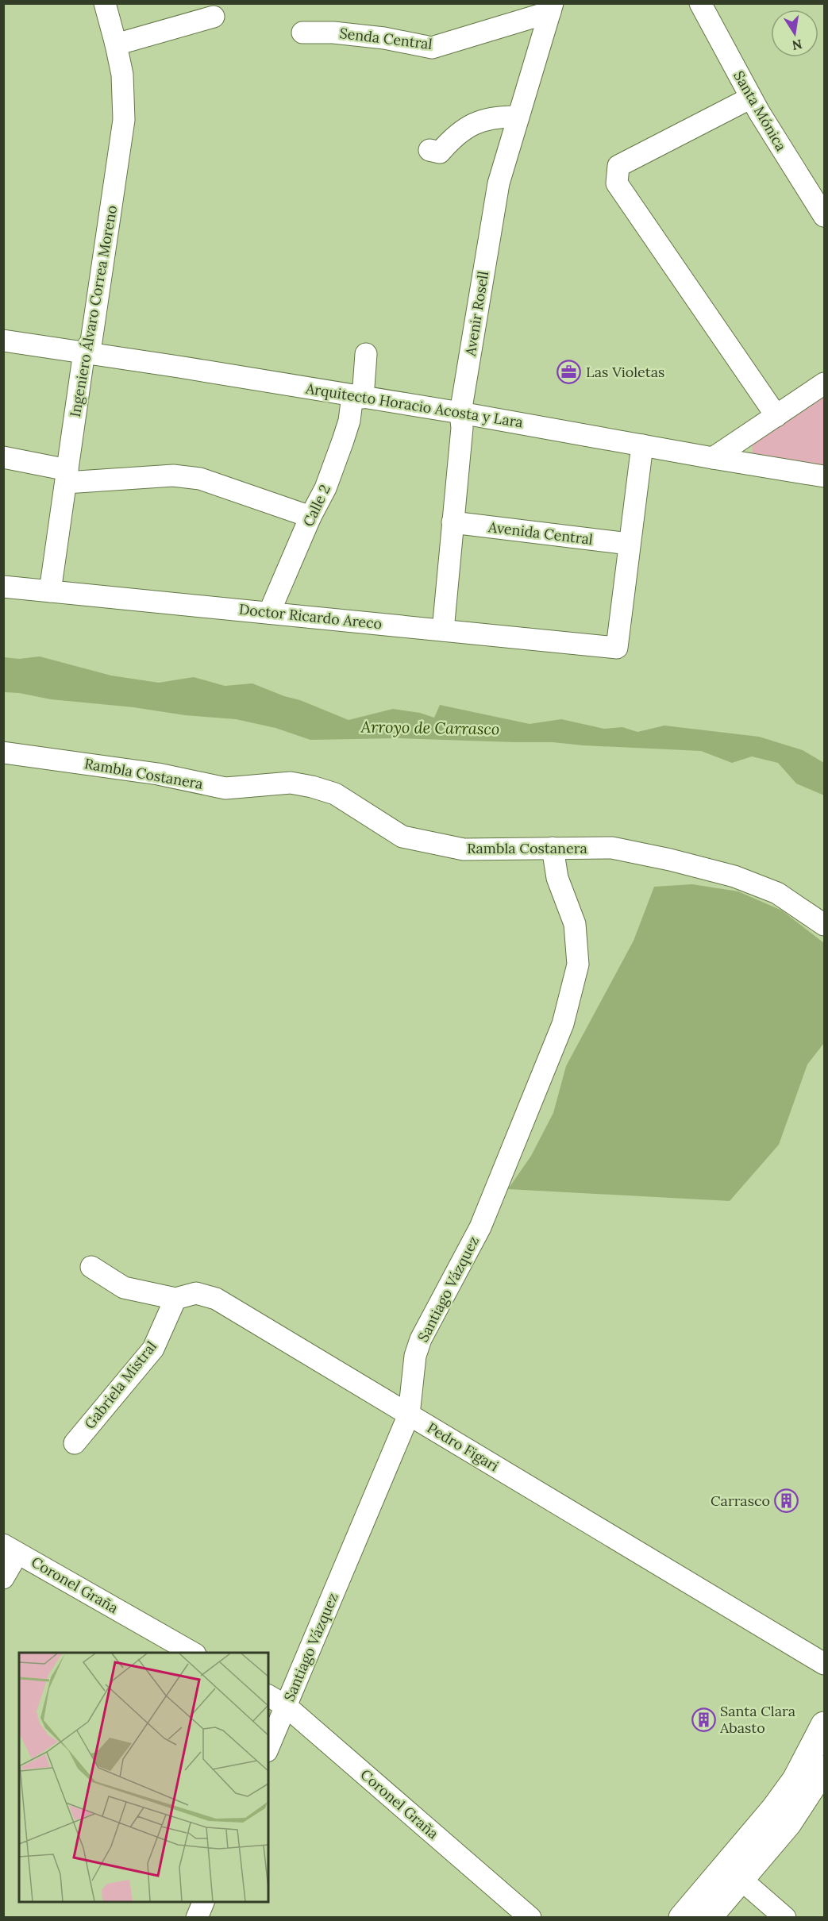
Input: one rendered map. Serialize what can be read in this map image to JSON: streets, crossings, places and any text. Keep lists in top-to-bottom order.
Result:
{
  "streets": {
    "street": [
      "Senda Central",
      "Santa Mónica",
      "Ingeniero Álvaro Correa Moreno",
      "Avenir Rosell",
      "Arquitecto Horacio Acosta y Lara",
      "Calle 2",
      "Avenida Central",
      "Doctor Ricardo Areco",
      "Rambla Costanera",
      "Santiago Vázquez",
      "Gabriela Mistral",
      "Pedro Figari",
      "Coronel Graña"
    ]
  },
  "crossings": [
    ["Senda Central", "Avenir Rosell"],
    ["Ingeniero Álvaro Correa Moreno", "Arquitecto Horacio Acosta y Lara"],
    ["Ingeniero Álvaro Correa Moreno", "Doctor Ricardo Areco"],
    ["Avenir Rosell", "Arquitecto Horacio Acosta y Lara"],
    ["Avenir Rosell", "Avenida Central"],
    ["Avenir Rosell", "Doctor Ricardo Areco"],
    ["Arquitecto Horacio Acosta y Lara", "Calle 2"],
    ["Calle 2", "Doctor Ricardo Areco"],
    ["Avenida Central", "Doctor Ricardo Areco"],
    ["Rambla Costanera", "Santiago Vázquez"],
    ["Santiago Vázquez", "Pedro Figari"],
    ["Santiago Vázquez", "Coronel Graña"],
    ["Gabriela Mistral", "Pedro Figari"]
  ],
  "water": ["Arroyo de Carrasco"],
  "places": {
    "office": ["Las Violetas"],
    "building": ["Carrasco", "Santa Clara Abasto"]
  },
  "north": "bottom"
}
